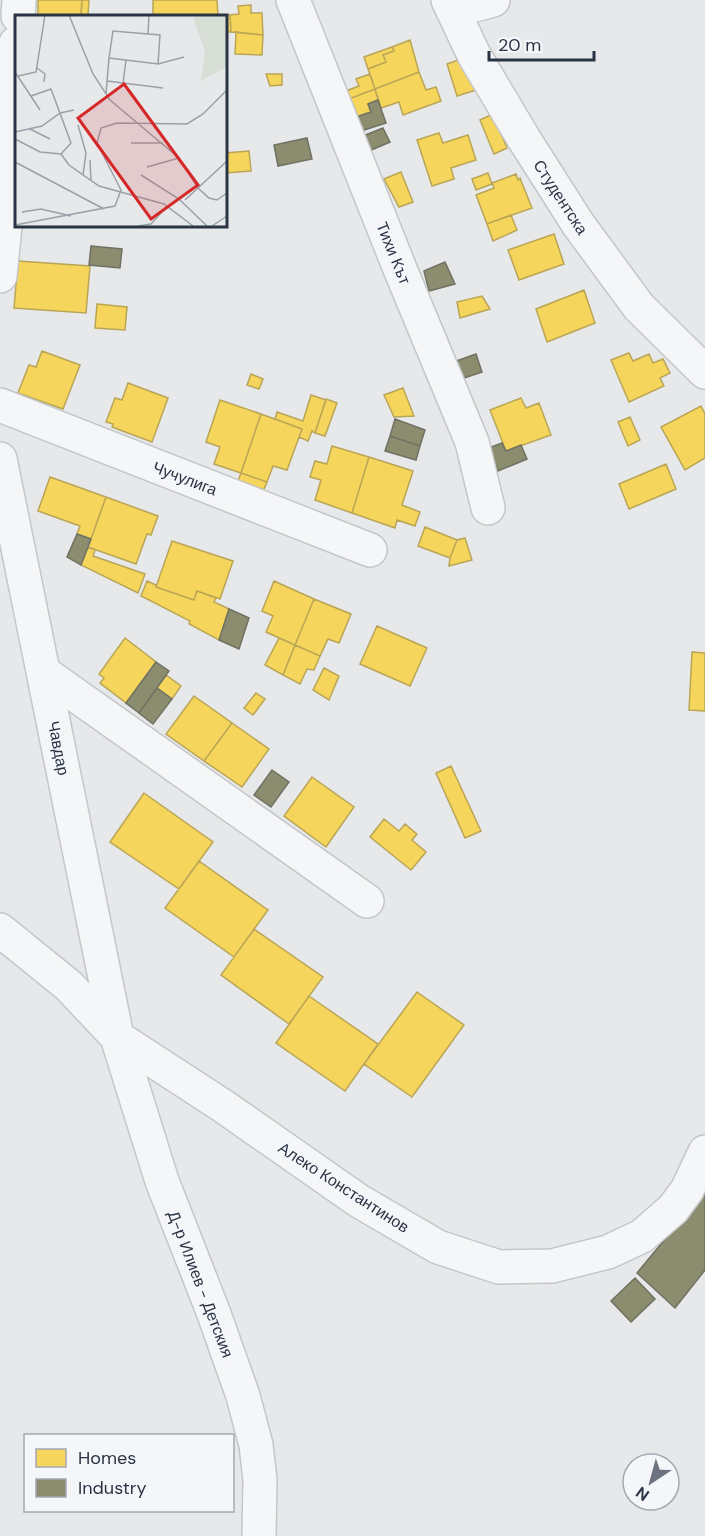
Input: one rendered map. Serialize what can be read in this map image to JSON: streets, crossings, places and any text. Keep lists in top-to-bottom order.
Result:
{
  "streets": {
    "street": [
      "Студентска",
      "Тихи Кът",
      "Чучулига",
      "Чавдар",
      "Алеко Константинов",
      "Д-р Илиев - Детския"
    ]
  },
  "crossings": [
    ["Чавдар", "Алеко Константинов"],
    ["Чавдар", "Д-р Илиев - Детския"],
    ["Алеко Константинов", "Д-р Илиев - Детския"]
  ],
  "legend": ["Homes", "Industry"],
  "scale_bar": "20 m",
  "north": "bottom left"
}
